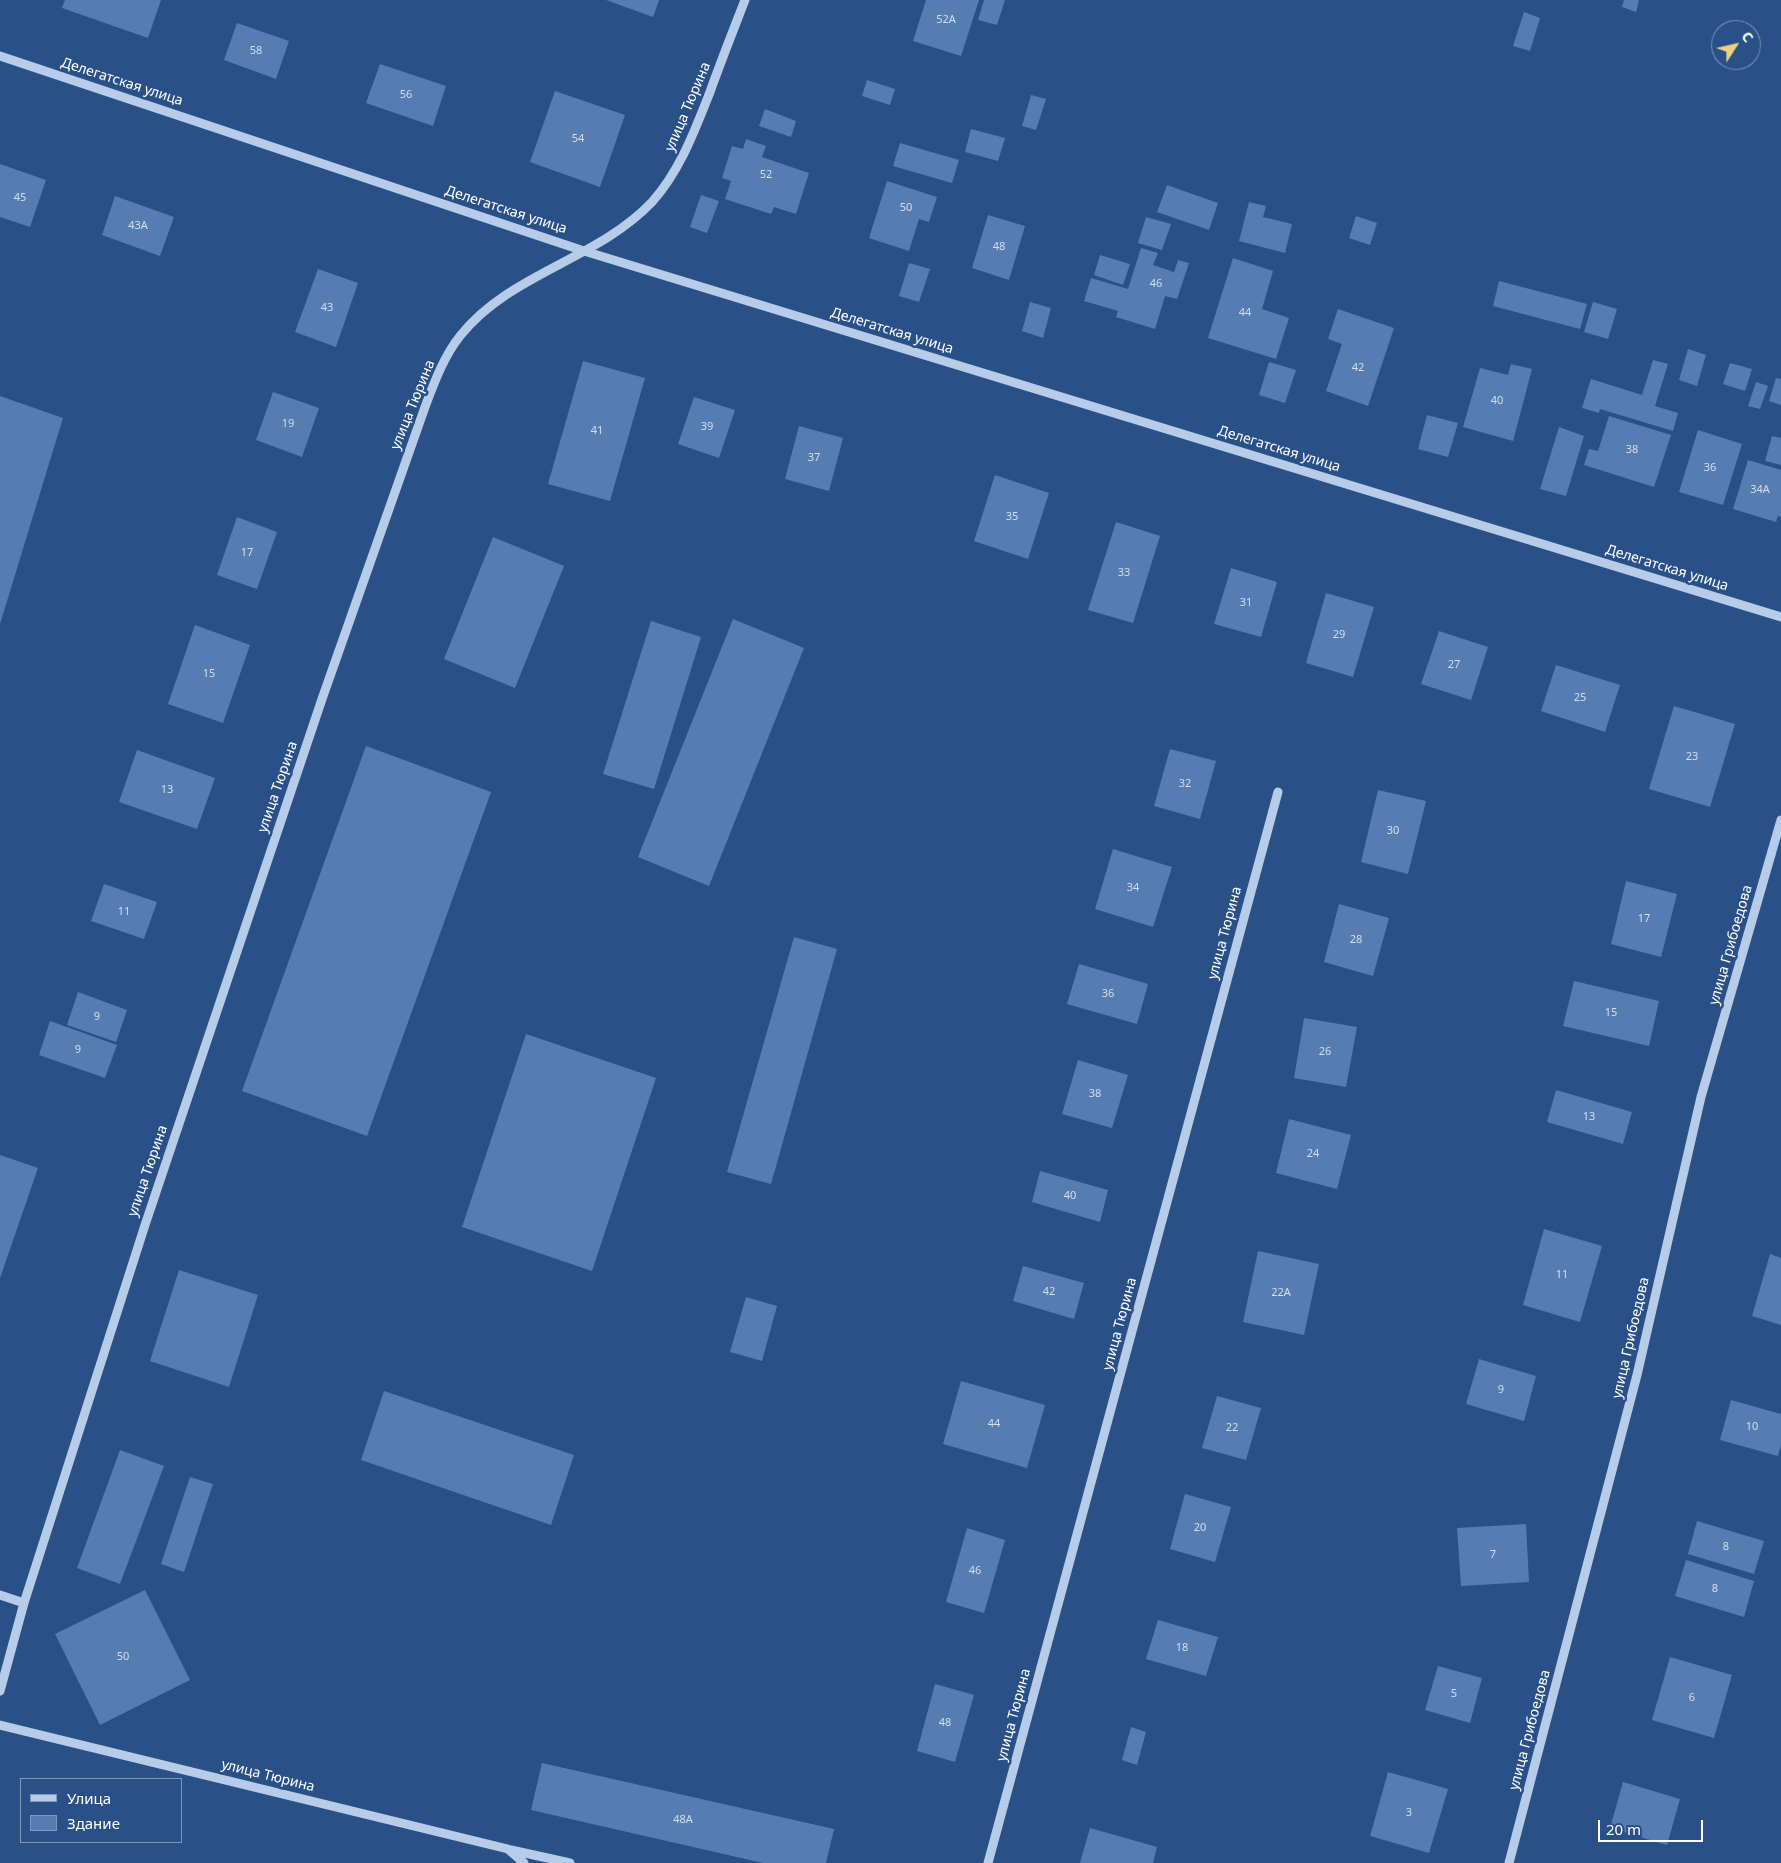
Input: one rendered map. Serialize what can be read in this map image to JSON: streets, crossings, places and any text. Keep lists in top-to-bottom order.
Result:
{
  "streets": {
    "street": ["Делегатская улица", "улица Тюрина", "улица Грибоедова"]
  },
  "crossings": [
    ["Делегатская улица", "улица Тюрина"]
  ],
  "house_numbers": [
    "52А",
    "58",
    "56",
    "54",
    "52",
    "45",
    "50",
    "43А",
    "48",
    "46",
    "43",
    "44",
    "42",
    "40",
    "19",
    "39",
    "41",
    "38",
    "37",
    "36",
    "34А",
    "35",
    "17",
    "33",
    "31",
    "29",
    "27",
    "15",
    "25",
    "23",
    "32",
    "13",
    "30",
    "34",
    "11",
    "17",
    "28",
    "36",
    "15",
    "9",
    "9",
    "26",
    "38",
    "13",
    "24",
    "40",
    "11",
    "42",
    "22А",
    "9",
    "44",
    "10",
    "22",
    "20",
    "8",
    "7",
    "46",
    "8",
    "18",
    "50",
    "5",
    "6",
    "48",
    "3",
    "48А"
  ],
  "legend": ["Улица", "Здание"],
  "scale_bar": "20 m",
  "north": "top right"
}
